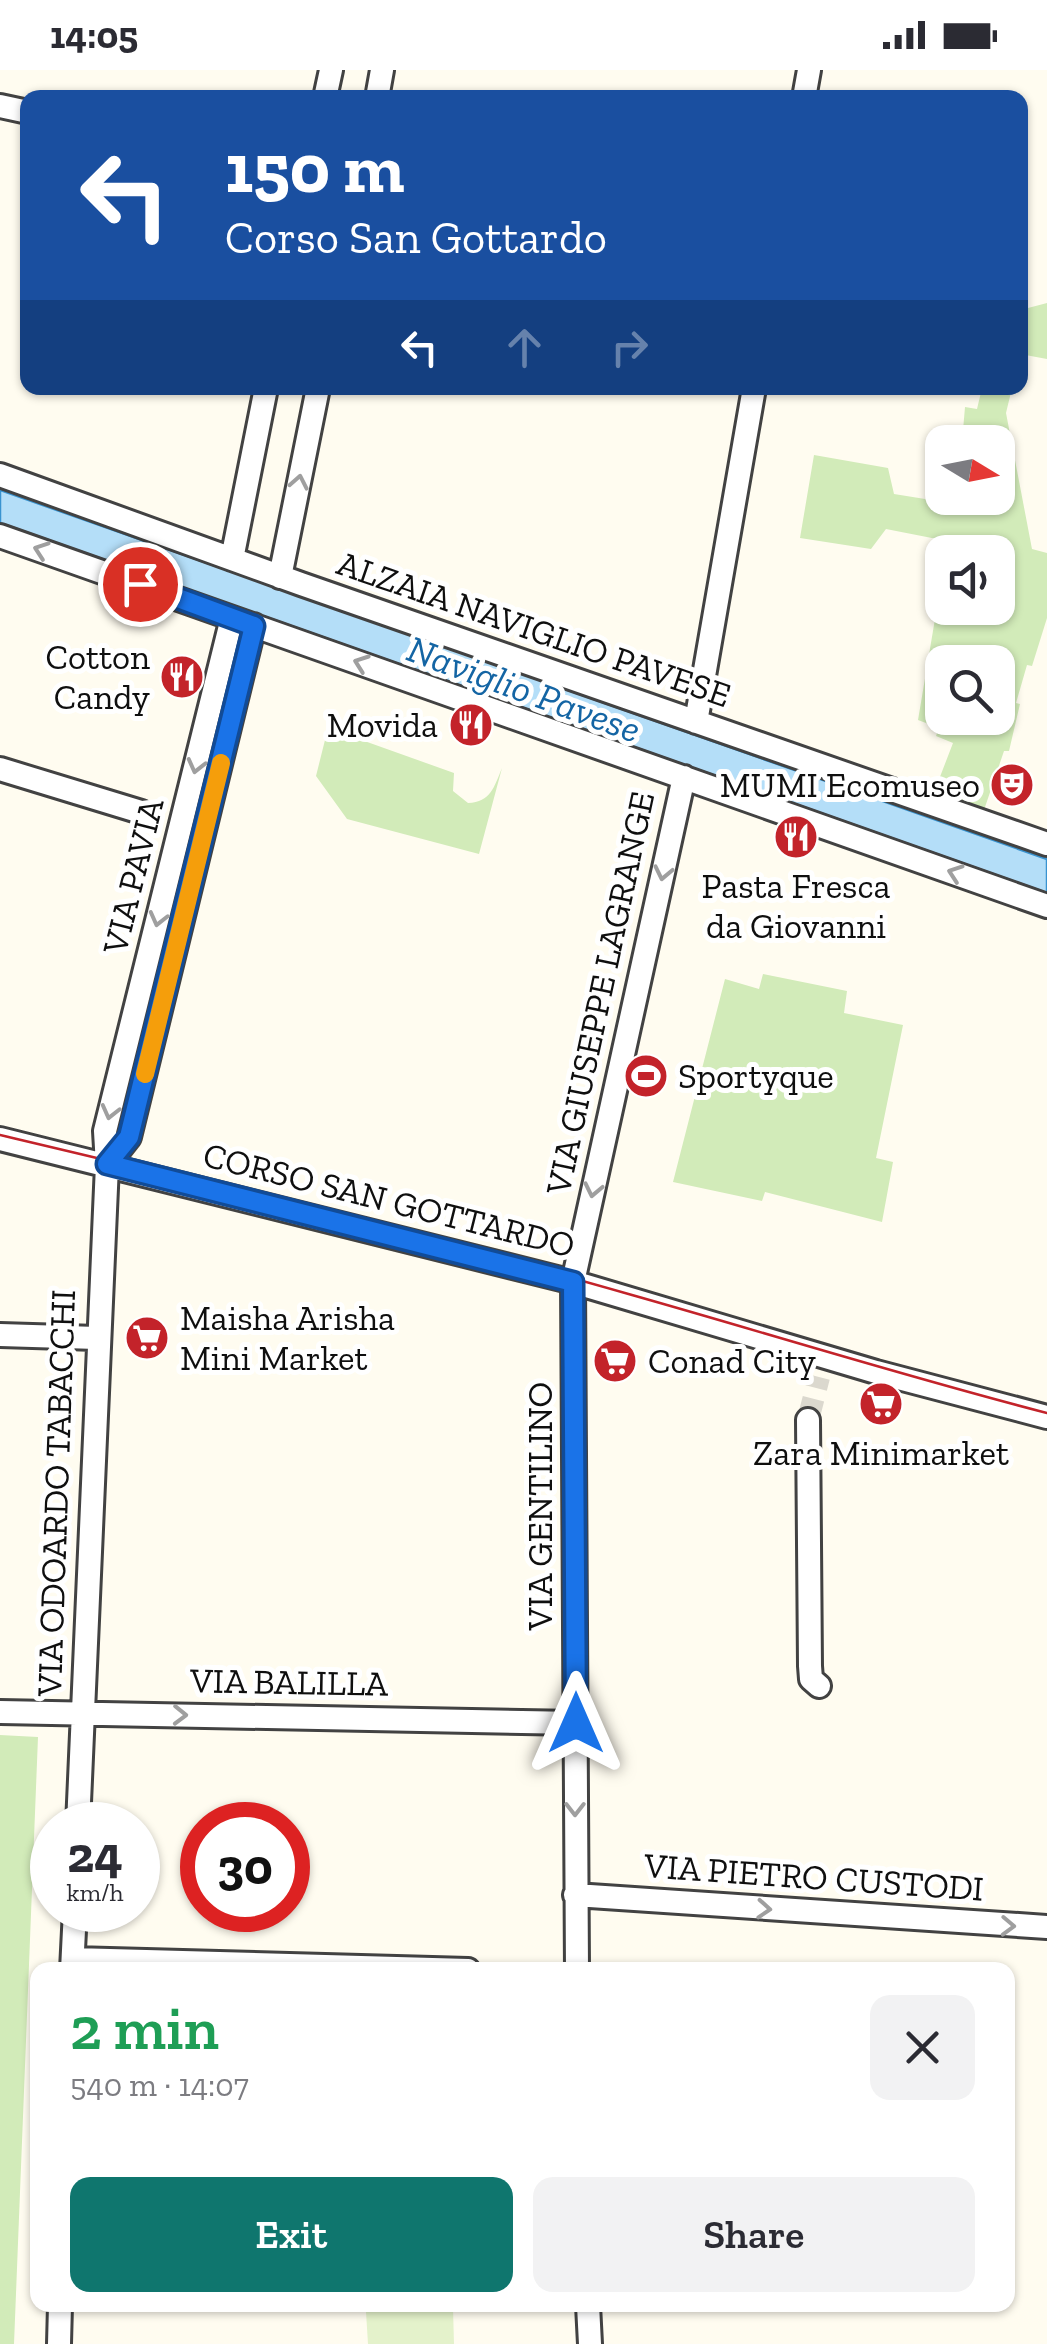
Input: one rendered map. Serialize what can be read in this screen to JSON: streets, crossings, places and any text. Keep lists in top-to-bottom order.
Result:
{
  "streets": {
    "street": [
      "ALZAIA NAVIGLIO PAVESE",
      "VIA PAVIA",
      "VIA GIUSEPPE LAGRANGE",
      "CORSO SAN GOTTARDO",
      "VIA ODOARDO TABACCHI",
      "VIA GENTILINO",
      "VIA BALILLA",
      "VIA PIETRO CUSTODI"
    ]
  },
  "crossings": [
    ["VIA PAVIA", "CORSO SAN GOTTARDO"],
    ["VIA PAVIA", "VIA ODOARDO TABACCHI"],
    ["VIA GIUSEPPE LAGRANGE", "CORSO SAN GOTTARDO"],
    ["VIA GIUSEPPE LAGRANGE", "VIA GENTILINO"],
    ["CORSO SAN GOTTARDO", "VIA ODOARDO TABACCHI"],
    ["CORSO SAN GOTTARDO", "VIA GENTILINO"],
    ["VIA ODOARDO TABACCHI", "VIA BALILLA"],
    ["VIA GENTILINO", "VIA BALILLA"],
    ["VIA GENTILINO", "VIA PIETRO CUSTODI"]
  ],
  "one_way": ["VIA GIUSEPPE LAGRANGE", "VIA BALILLA", "VIA PIETRO CUSTODI"],
  "water": ["Naviglio Pavese"],
  "places": {
    "restaurant": ["Cotton Candy", "Movida", "Pasta Fresca da Giovanni"],
    "theatre": ["MUMI Ecomuseo"],
    "sports": ["Sportyque"],
    "supermarket": ["Maisha Arisha Mini Market", "Conad City", "Zara Minimarket"]
  },
  "north": "right",
  "page": {
    "status": "14:05",
    "turn": ["150 m", "Corso San Gottardo"],
    "speed": "24 km/h",
    "limit": "30",
    "heading": ["2 min", "540 m · 14:07"],
    "buttons": ["Exit", "Share"]
  }
}
